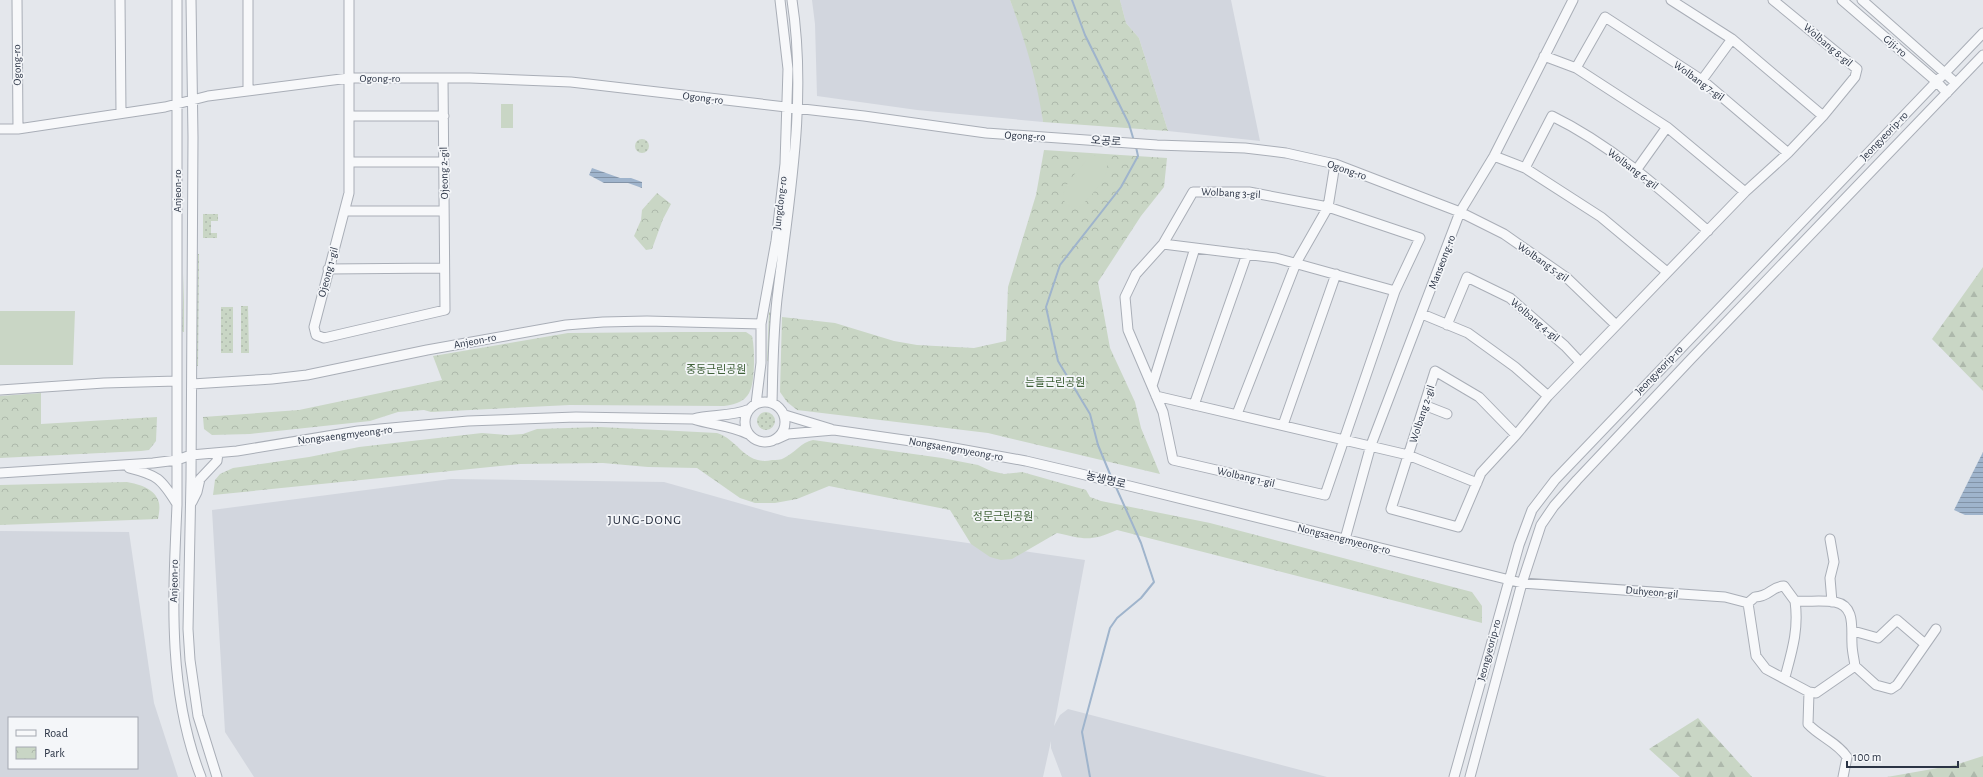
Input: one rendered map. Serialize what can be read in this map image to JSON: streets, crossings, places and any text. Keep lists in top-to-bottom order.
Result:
{
  "streets": {
    "street": [
      "Wolbang 8-gil",
      "Giji-ro",
      "Ogong-ro",
      "Wolbang 7-gil",
      "Jeongyeorip-ro",
      "오공로",
      "Wolbang 6-gil",
      "Ojeong 2-gil",
      "Anjeon-ro",
      "Wolbang 3-gil",
      "Jungdong-ro",
      "Manseong-ro",
      "Wolbang 5-gil",
      "Ojeong 1-gil",
      "Wolbang 4-gil",
      "Wolbang 2-gil",
      "Nongsaengmyeong-ro",
      "Wolbang 1-gil",
      "농생명로",
      "Duhyeon-gil"
    ]
  },
  "crossings": [
    ["Wolbang 8-gil", "Wolbang 7-gil"],
    ["Giji-ro", "Jeongyeorip-ro"],
    ["Ogong-ro", "오공로"],
    ["Ogong-ro", "Ojeong 2-gil"],
    ["Ogong-ro", "Anjeon-ro"],
    ["Ogong-ro", "Jungdong-ro"],
    ["Ogong-ro", "Manseong-ro"],
    ["Ogong-ro", "Wolbang 5-gil"],
    ["Ogong-ro", "Ojeong 1-gil"],
    ["Jeongyeorip-ro", "Nongsaengmyeong-ro"],
    ["Ojeong 2-gil", "Ojeong 1-gil"],
    ["Anjeon-ro", "Jungdong-ro"],
    ["Anjeon-ro", "Nongsaengmyeong-ro"],
    ["Wolbang 3-gil", "Wolbang 1-gil"],
    ["Manseong-ro", "Wolbang 5-gil"],
    ["Manseong-ro", "Wolbang 2-gil"],
    ["Manseong-ro", "Nongsaengmyeong-ro"],
    ["Nongsaengmyeong-ro", "농생명로"],
    ["Nongsaengmyeong-ro", "Duhyeon-gil"]
  ],
  "districts": ["JUNG-DONG"],
  "parks": ["중동근린공원", "는들근린공원", "정문근린공원"],
  "legend": ["Road", "Park"],
  "scale_bar": "100 m"
}
